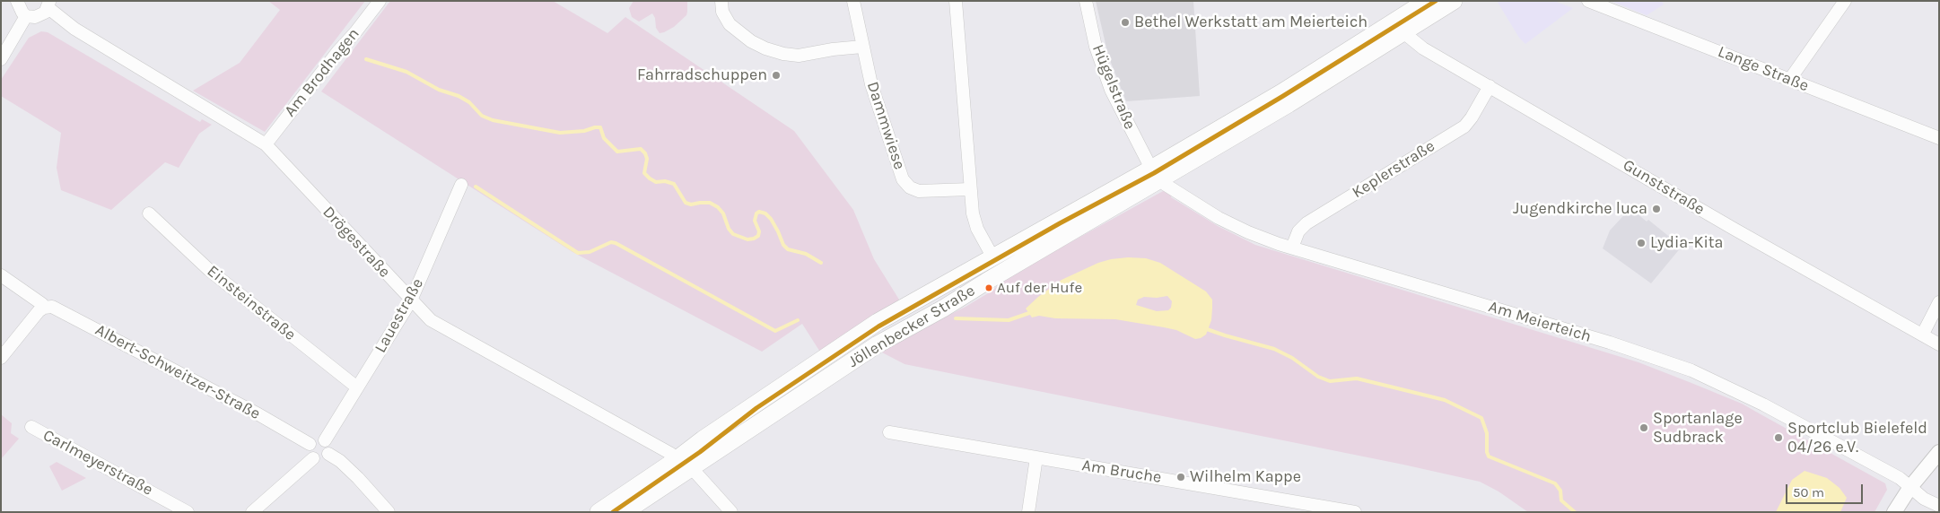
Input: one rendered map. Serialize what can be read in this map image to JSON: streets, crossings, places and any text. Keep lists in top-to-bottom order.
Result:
{
  "streets": {
    "main road": ["Jöllenbecker Straße"],
    "street": [
      "Lange Straße",
      "Am Brodhagen",
      "Hügelstraße",
      "Dammwiese",
      "Keplerstraße",
      "Gunststraße",
      "Drögestraße",
      "Einsteinstraße",
      "Lauestraße",
      "Am Meierteich",
      "Albert-Schweitzer-Straße",
      "Carlmeyerstraße",
      "Am Bruche"
    ]
  },
  "crossings": [
    ["Am Brodhagen", "Drögestraße"],
    ["Hügelstraße", "Am Meierteich"],
    ["Hügelstraße", "Jöllenbecker Straße"],
    ["Keplerstraße", "Gunststraße"],
    ["Keplerstraße", "Am Meierteich"],
    ["Gunststraße", "Jöllenbecker Straße"],
    ["Drögestraße", "Lauestraße"],
    ["Drögestraße", "Jöllenbecker Straße"],
    ["Einsteinstraße", "Lauestraße"],
    ["Lauestraße", "Albert-Schweitzer-Straße"],
    ["Am Meierteich", "Jöllenbecker Straße"]
  ],
  "places": [
    "Bethel Werkstatt am Meierteich",
    "Fahrradschuppen",
    "Jugendkirche luca",
    "Lydia-Kita",
    "Auf der Hufe",
    "Sportanlage Sudbrack",
    "Sportclub Bielefeld 04/26 e.V.",
    "Wilhelm Kappe"
  ],
  "scale_bar": "50 m"
}
